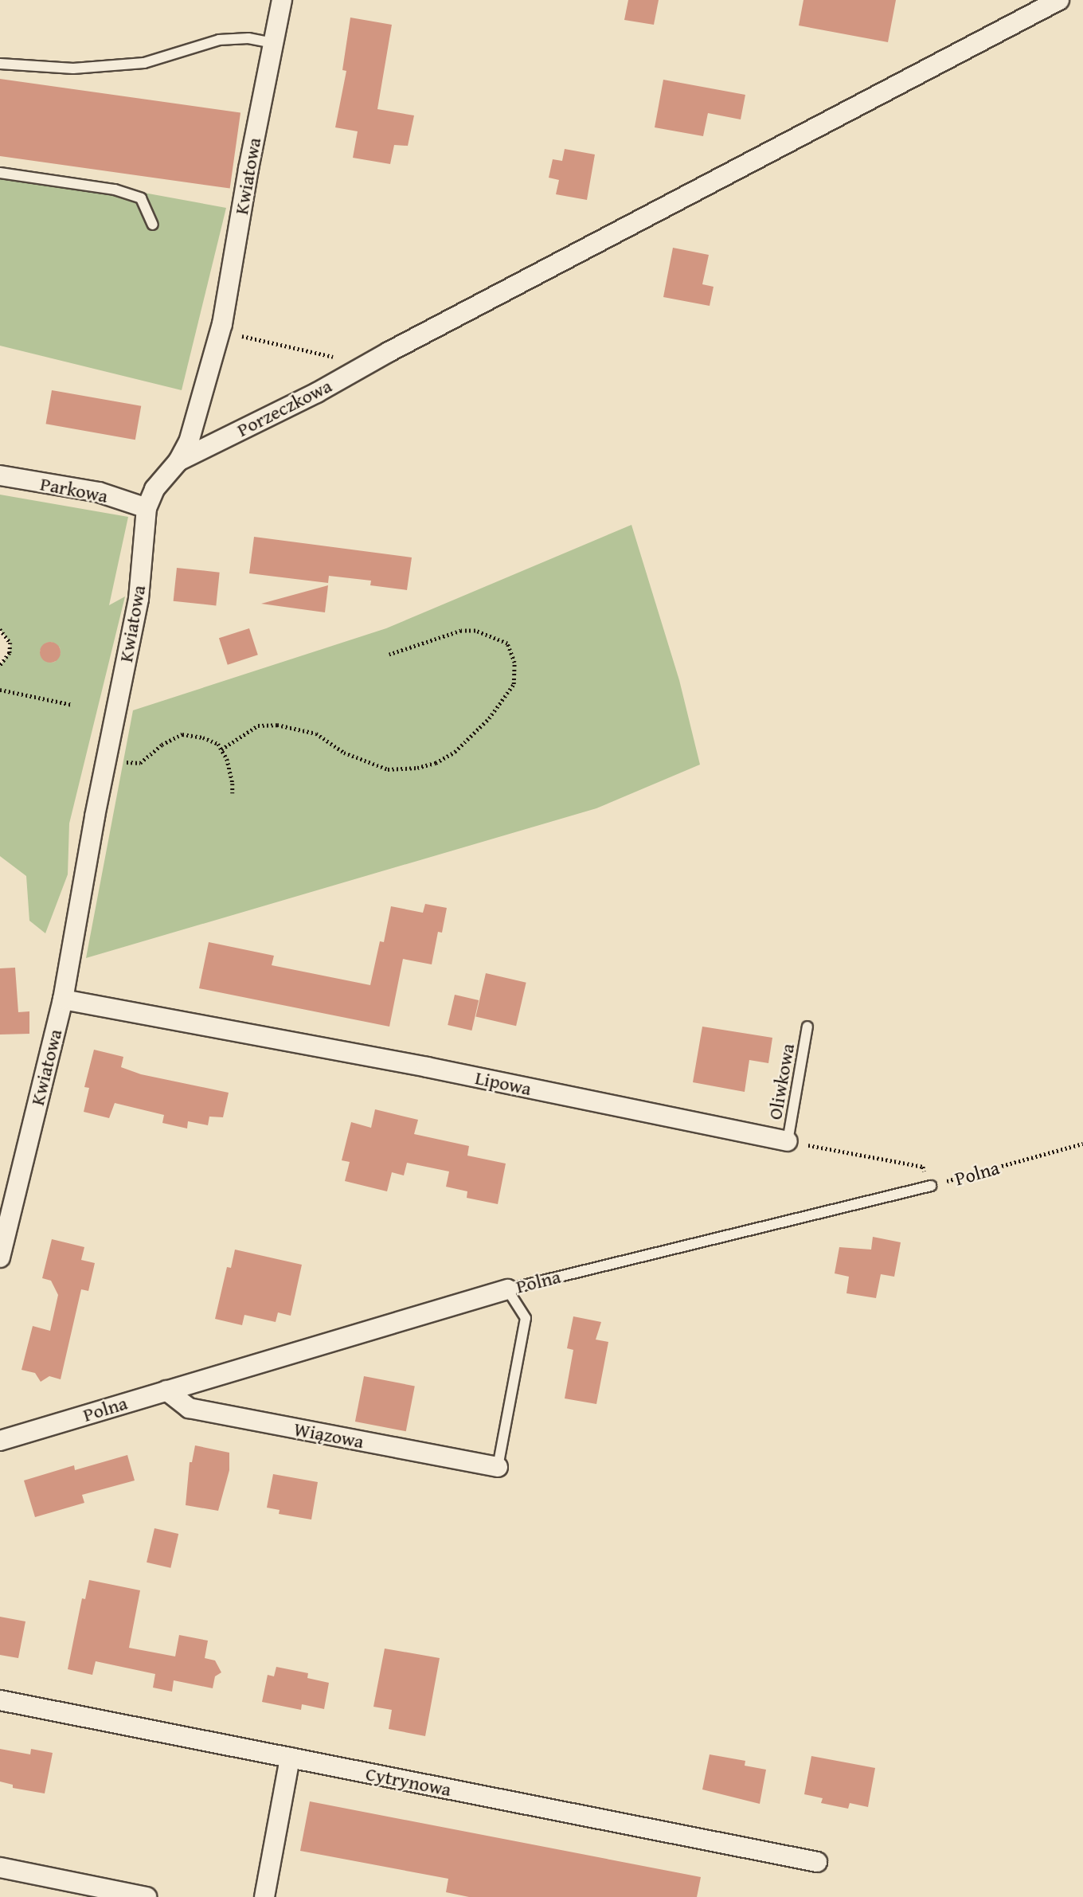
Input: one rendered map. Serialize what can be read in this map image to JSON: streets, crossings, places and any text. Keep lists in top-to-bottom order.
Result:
{
  "streets": {
    "street": [
      "Kwiatowa",
      "Porzeczkowa",
      "Parkowa",
      "Lipowa",
      "Polna",
      "Wiązowa",
      "Cytrynowa"
    ],
    "lane": ["Oliwkowa"]
  },
  "crossings": [
    ["Kwiatowa", "Porzeczkowa"],
    ["Kwiatowa", "Parkowa"],
    ["Kwiatowa", "Lipowa"],
    ["Oliwkowa", "Lipowa"],
    ["Polna", "Wiązowa"]
  ]
}
